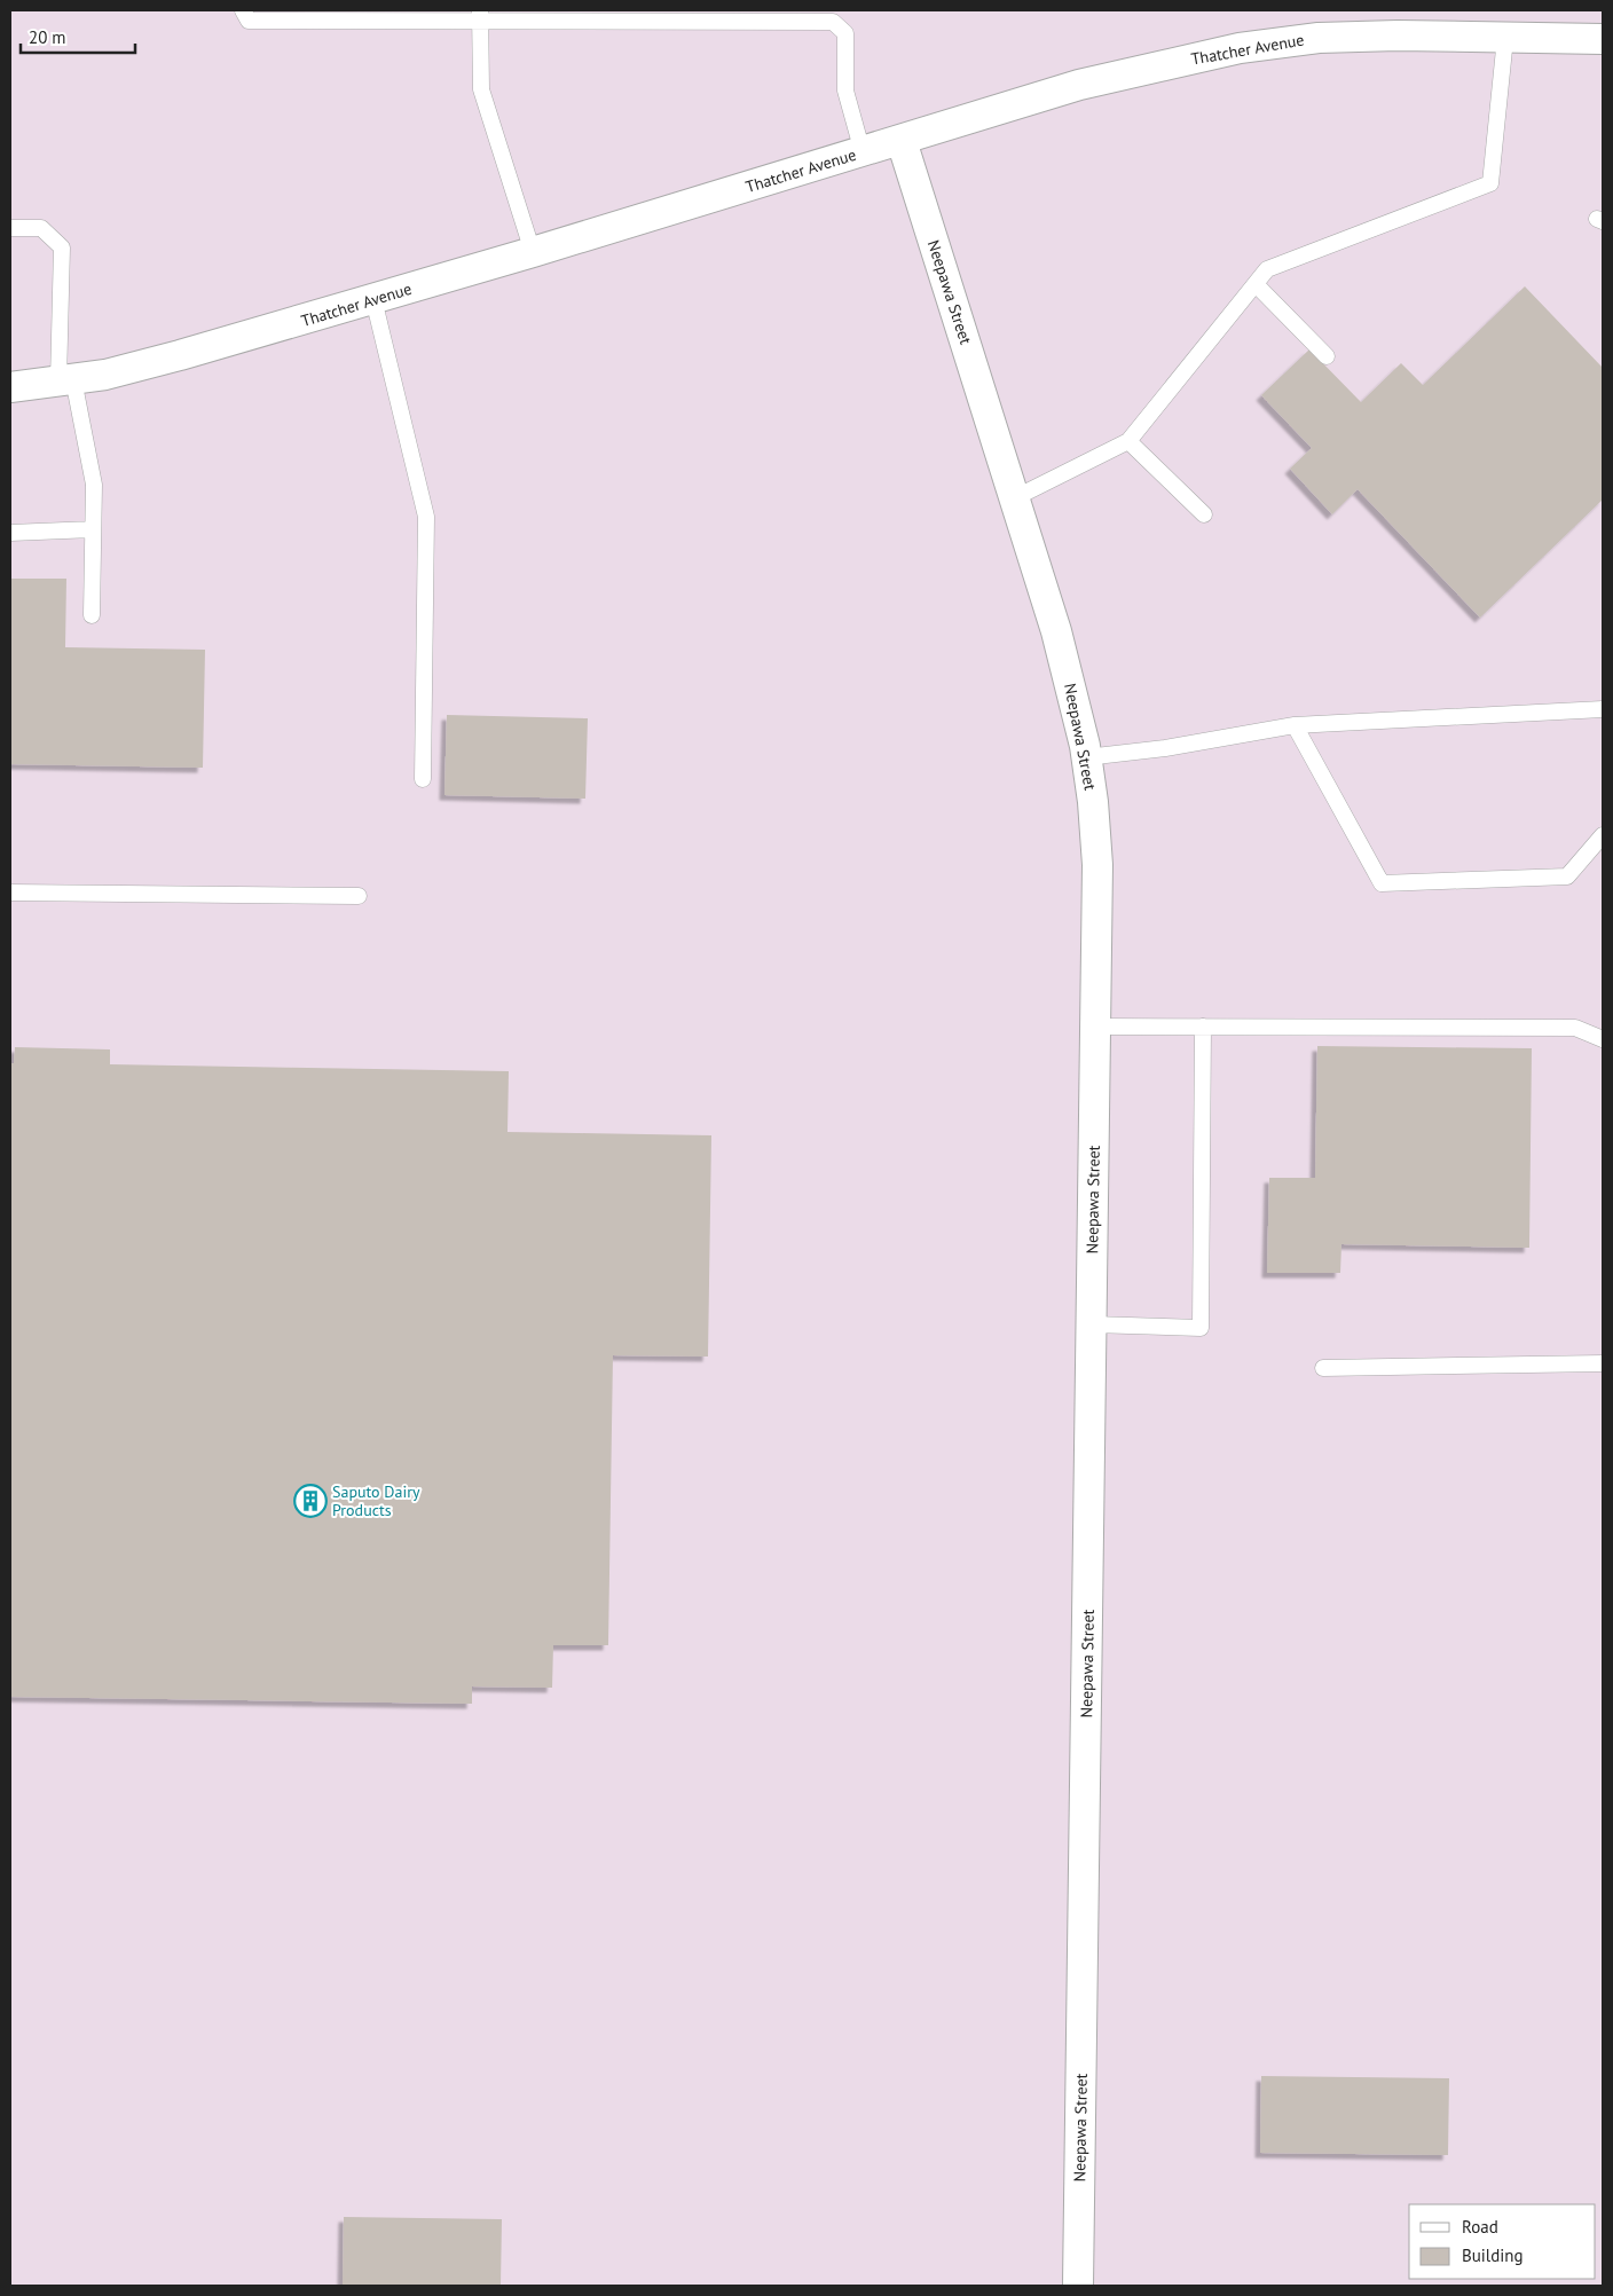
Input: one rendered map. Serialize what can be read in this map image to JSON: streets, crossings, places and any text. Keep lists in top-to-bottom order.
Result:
{
  "streets": {
    "street": ["Thatcher Avenue", "Neepawa Street"]
  },
  "crossings": [
    ["Thatcher Avenue", "Neepawa Street"]
  ],
  "places": {
    "building": ["Saputo Dairy Products"]
  },
  "legend": ["Road", "Building"],
  "scale_bar": "20 m"
}
